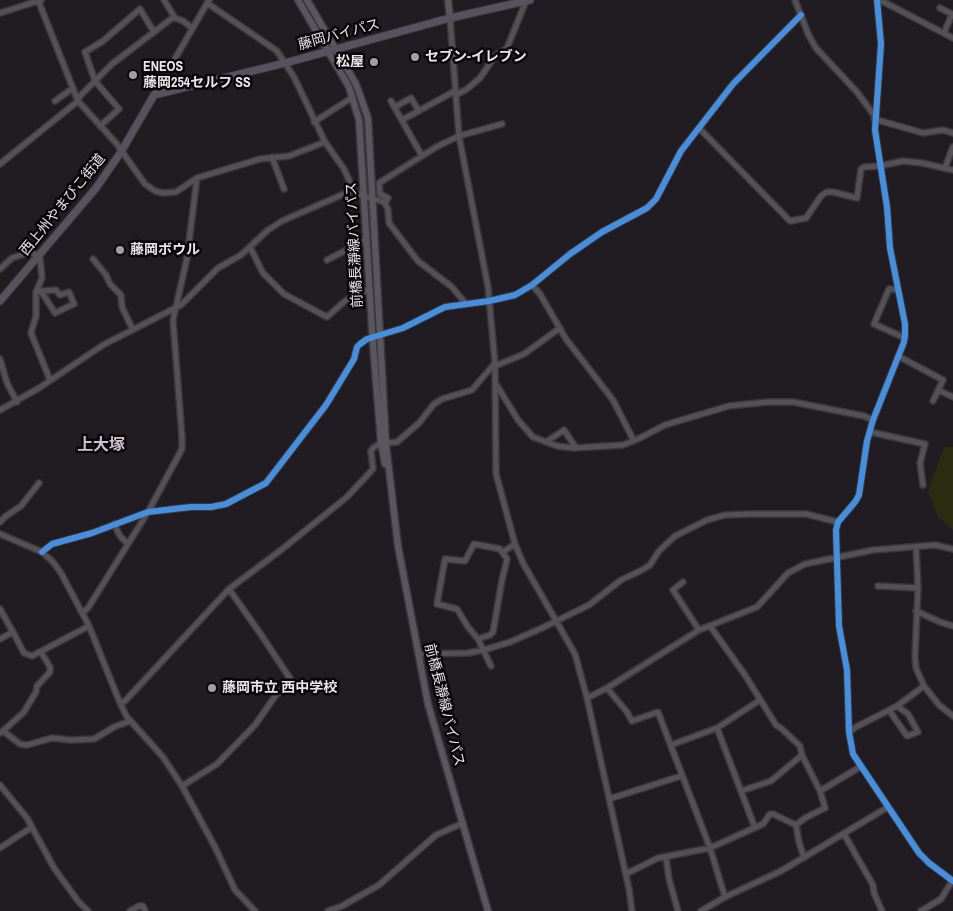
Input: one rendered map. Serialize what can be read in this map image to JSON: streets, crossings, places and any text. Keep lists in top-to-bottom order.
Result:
{
  "streets": {
    "highway": ["藤岡バイパス", "西上州やまびこ街道"],
    "main road": ["前橋長瀞線バイパス"]
  },
  "crossings": [
    ["藤岡バイパス", "西上州やまびこ街道"],
    ["藤岡バイパス", "前橋長瀞線バイパス"]
  ],
  "districts": ["上大塚"],
  "places": [
    "セブン-イレブン",
    "松屋",
    "ENEOS 藤岡254セルフ SS",
    "藤岡ボウル",
    "藤岡市立 西中学校"
  ]
}
